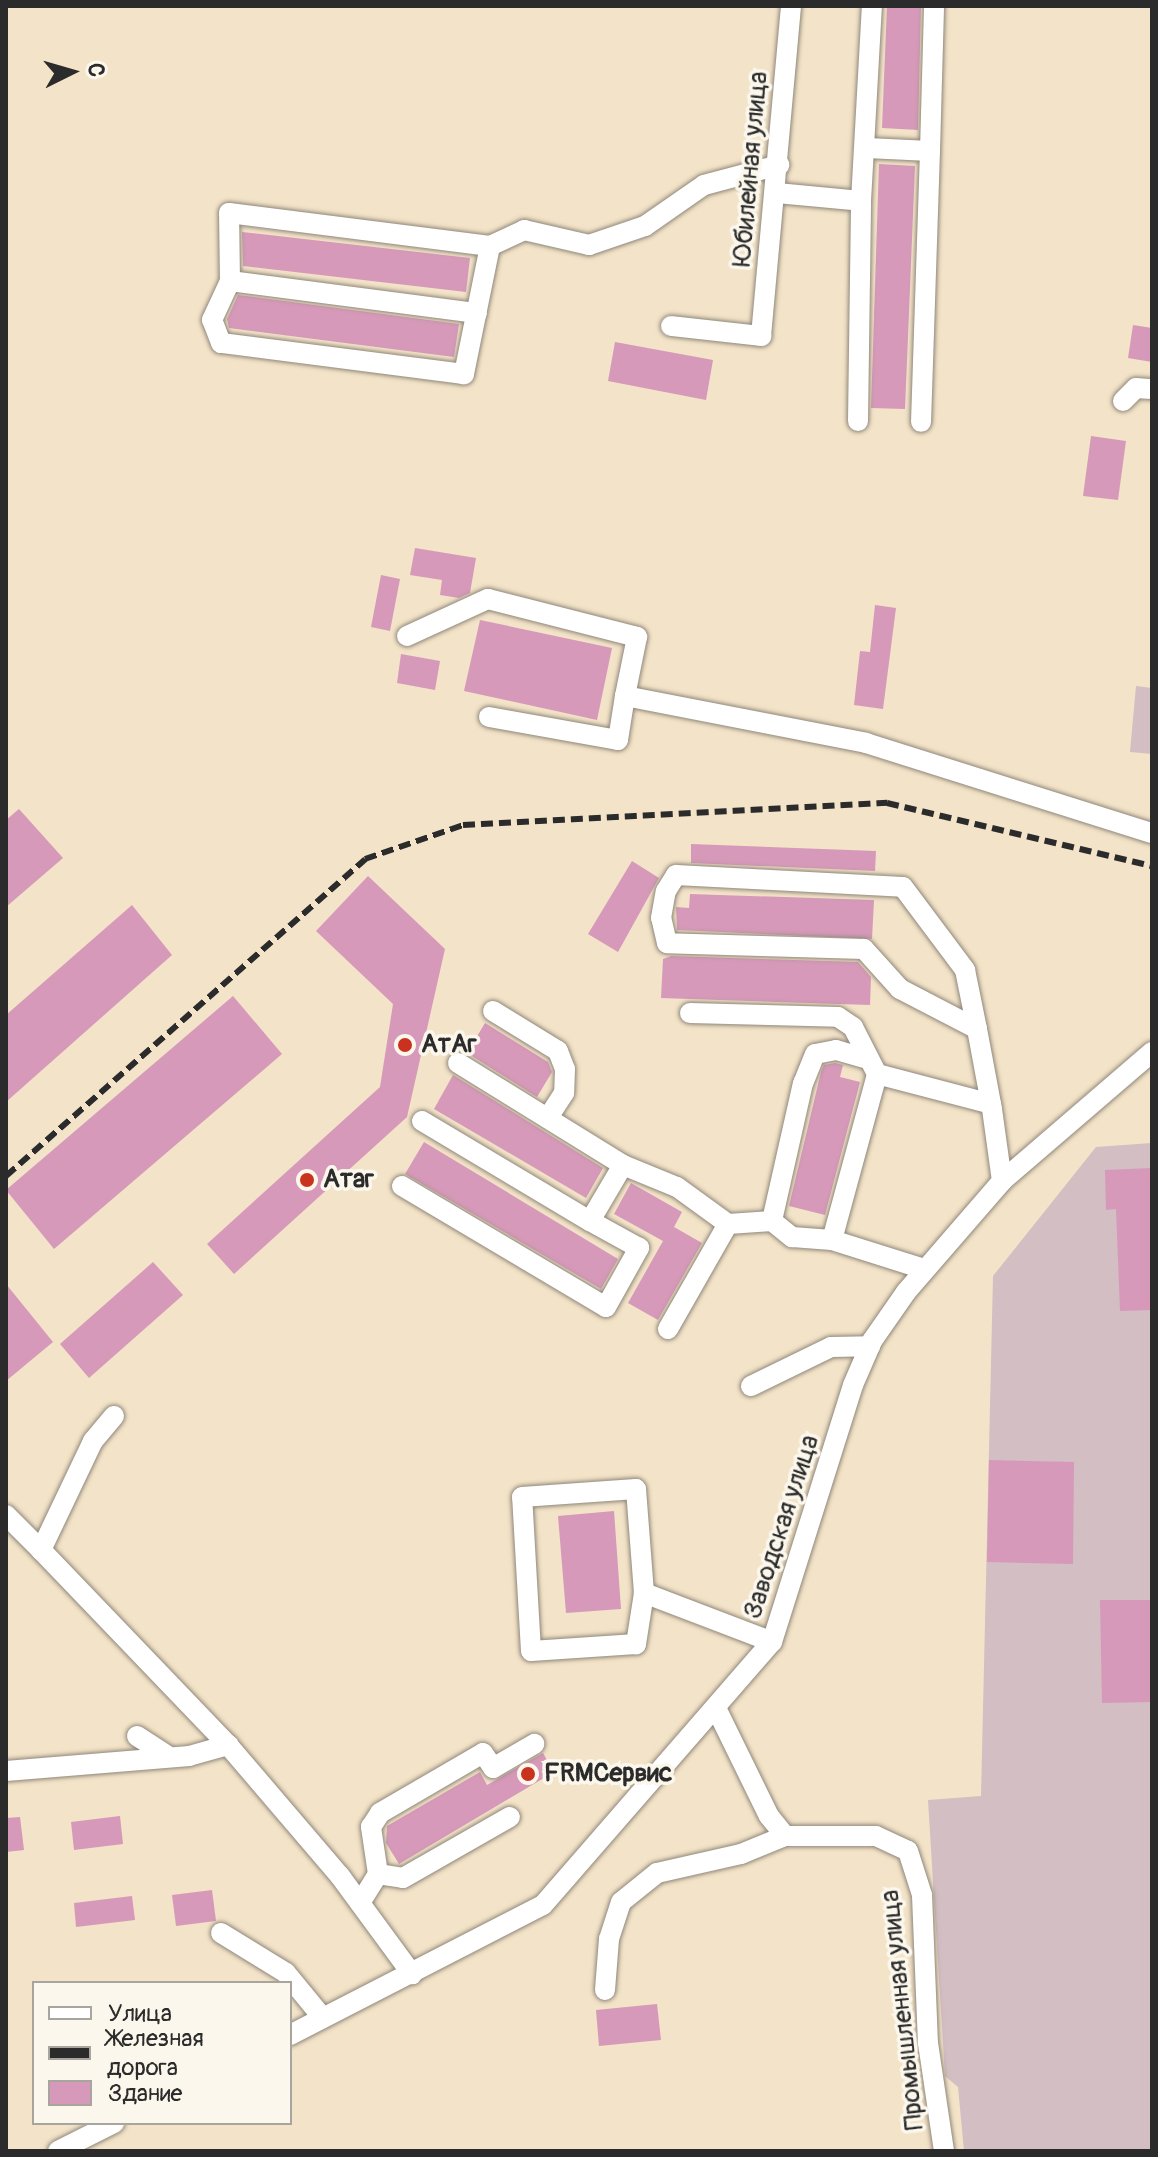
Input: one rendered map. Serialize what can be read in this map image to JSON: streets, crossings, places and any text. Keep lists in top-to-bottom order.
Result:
{
  "streets": {
    "street": ["Юбилейная улица", "Заводская улица", "Промышленная улица"]
  },
  "places": ["АтАг", "Атаг", "FRMСервис"],
  "legend": ["Улица", "Железная дорога", "Здание"],
  "north": "right"
}
